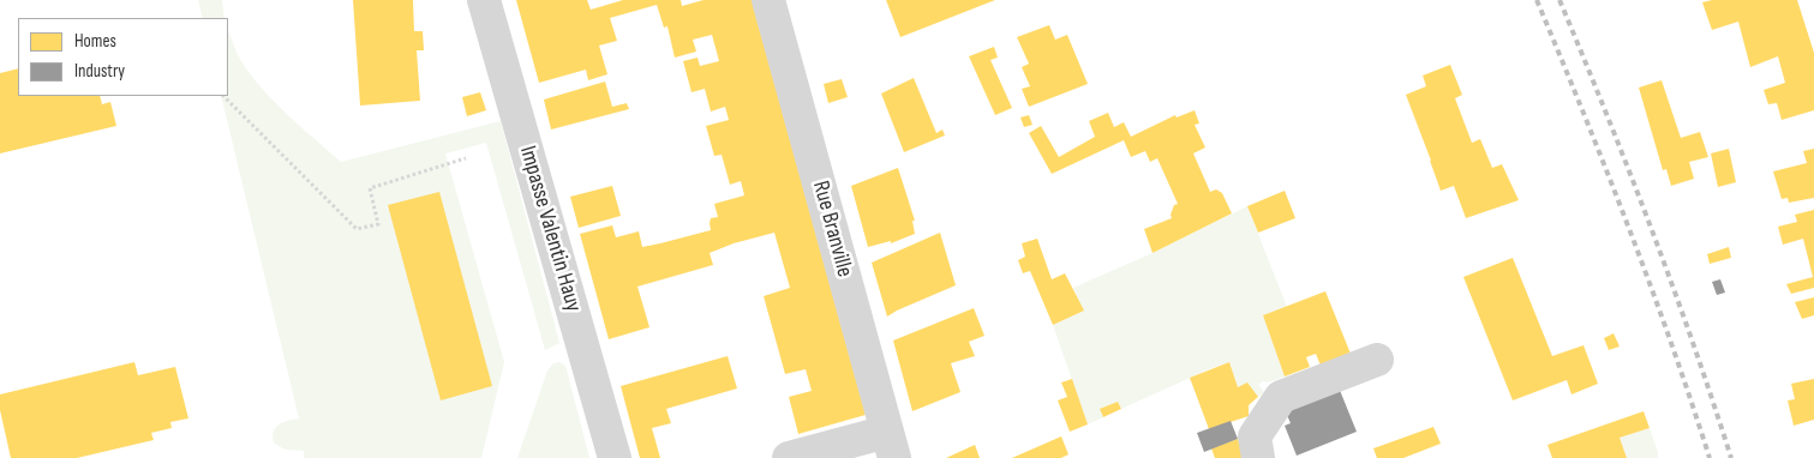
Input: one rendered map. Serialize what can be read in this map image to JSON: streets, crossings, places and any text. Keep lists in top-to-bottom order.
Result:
{
  "streets": {
    "street": ["Impasse Valentin Hauy", "Rue Branville"]
  },
  "legend": ["Homes", "Industry"]
}
